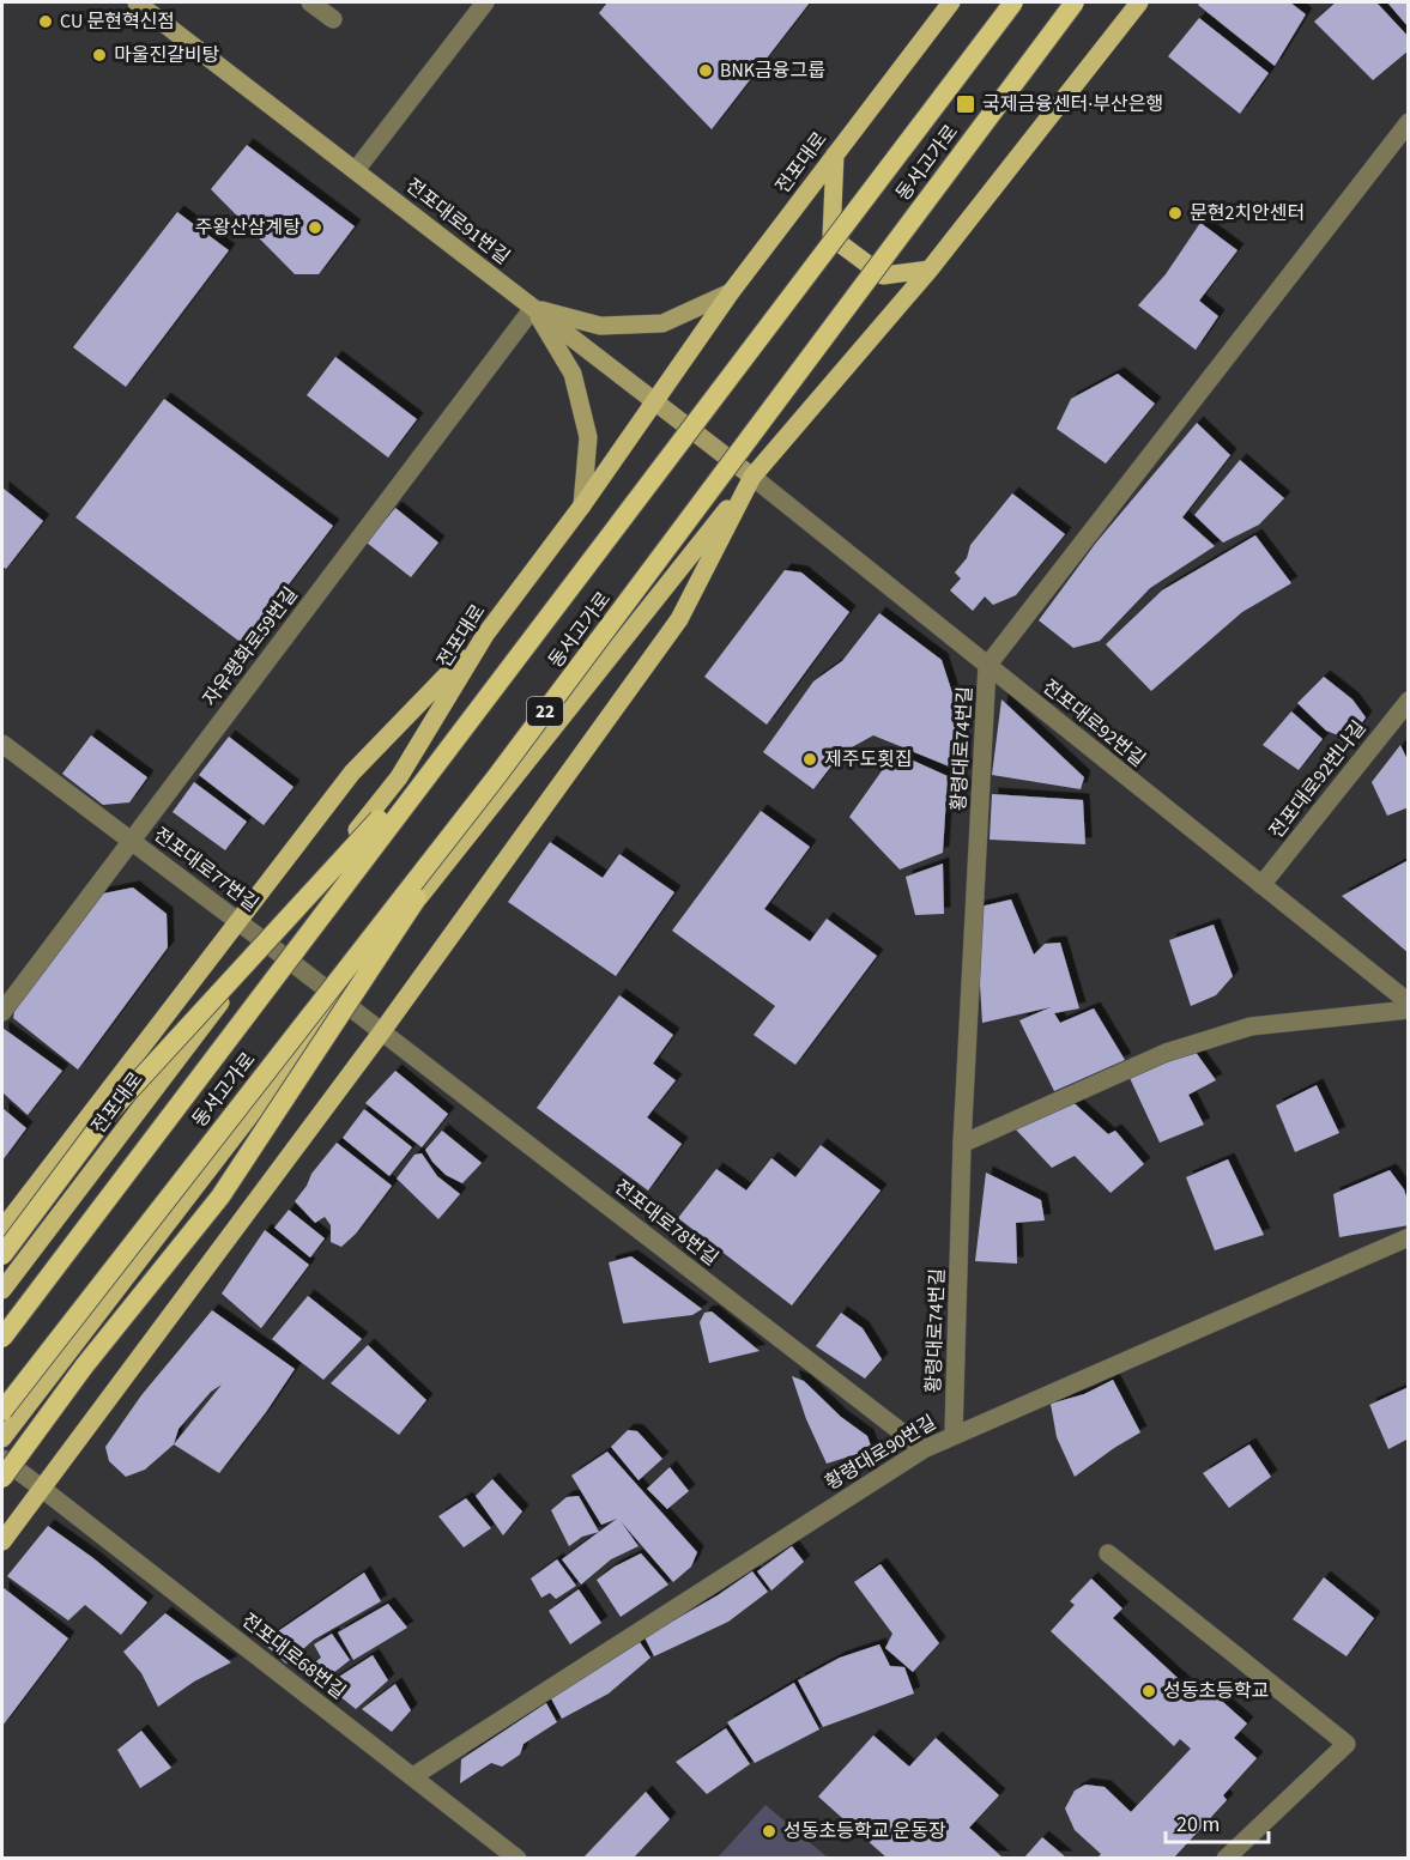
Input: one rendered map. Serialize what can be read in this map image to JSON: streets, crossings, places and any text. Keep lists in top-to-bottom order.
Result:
{
  "streets": {
    "highway": ["동서고가로", "22"],
    "main road": ["전포대로", "전포대로91번길"],
    "street": [
      "자유평화로59번길",
      "전포대로92번길",
      "황령대로74번길",
      "전포대로92번나길",
      "전포대로77번길",
      "전포대로78번길",
      "황령대로90번길",
      "전포대로68번길"
    ]
  },
  "crossings": [
    ["전포대로", "전포대로91번길"],
    ["전포대로", "전포대로77번길"],
    ["전포대로91번길", "자유평화로59번길"],
    ["전포대로91번길", "전포대로92번길"],
    ["자유평화로59번길", "전포대로77번길"],
    ["전포대로92번길", "황령대로74번길"],
    ["전포대로92번길", "전포대로92번나길"],
    ["황령대로74번길", "황령대로90번길"],
    ["전포대로77번길", "전포대로78번길"],
    ["전포대로78번길", "황령대로90번길"],
    ["황령대로90번길", "전포대로68번길"]
  ],
  "places": {
    "other": [
      "CU 문현혁신점",
      "마울진갈비탕",
      "BNK금융그룹",
      "문현2치안센터",
      "주왕산삼계탕",
      "제주도횟집",
      "성동초등학교",
      "성동초등학교 운동장"
    ],
    "transit": ["국제금융센터·부산은행"]
  },
  "scale_bar": "20 m"
}
